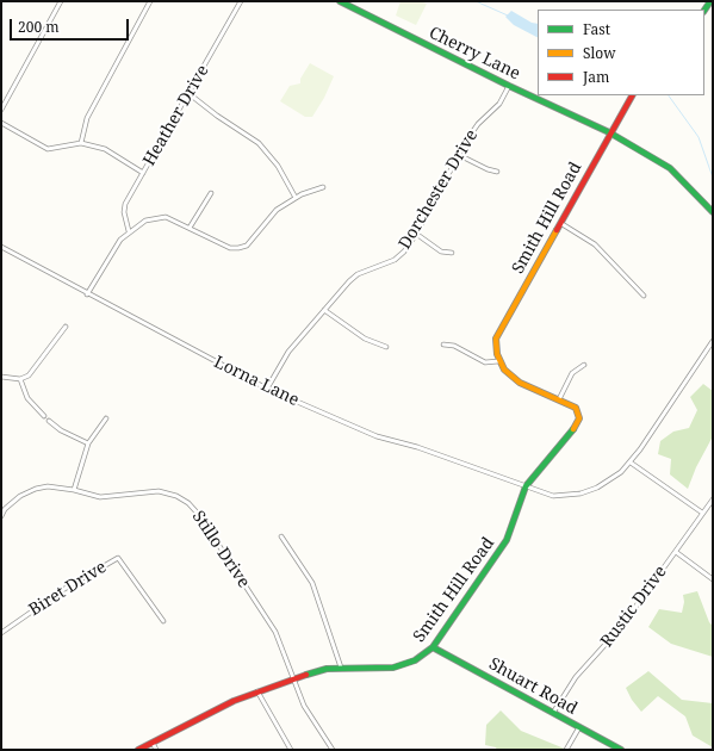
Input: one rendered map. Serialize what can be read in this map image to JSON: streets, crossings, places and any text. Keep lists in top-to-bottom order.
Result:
{
  "streets": {
    "street": [
      "Cherry Lane",
      "Heather Drive",
      "Dorchester Drive",
      "Smith Hill Road",
      "Lorna Lane",
      "Stillo Drive",
      "Biret Drive",
      "Rustic Drive",
      "Shuart Road"
    ]
  },
  "crossings": [
    ["Cherry Lane", "Dorchester Drive"],
    ["Cherry Lane", "Smith Hill Road"],
    ["Dorchester Drive", "Lorna Lane"],
    ["Smith Hill Road", "Lorna Lane"],
    ["Smith Hill Road", "Stillo Drive"],
    ["Smith Hill Road", "Shuart Road"],
    ["Rustic Drive", "Shuart Road"]
  ],
  "legend": ["Fast", "Slow", "Jam"],
  "scale_bar": "200 m"
}
